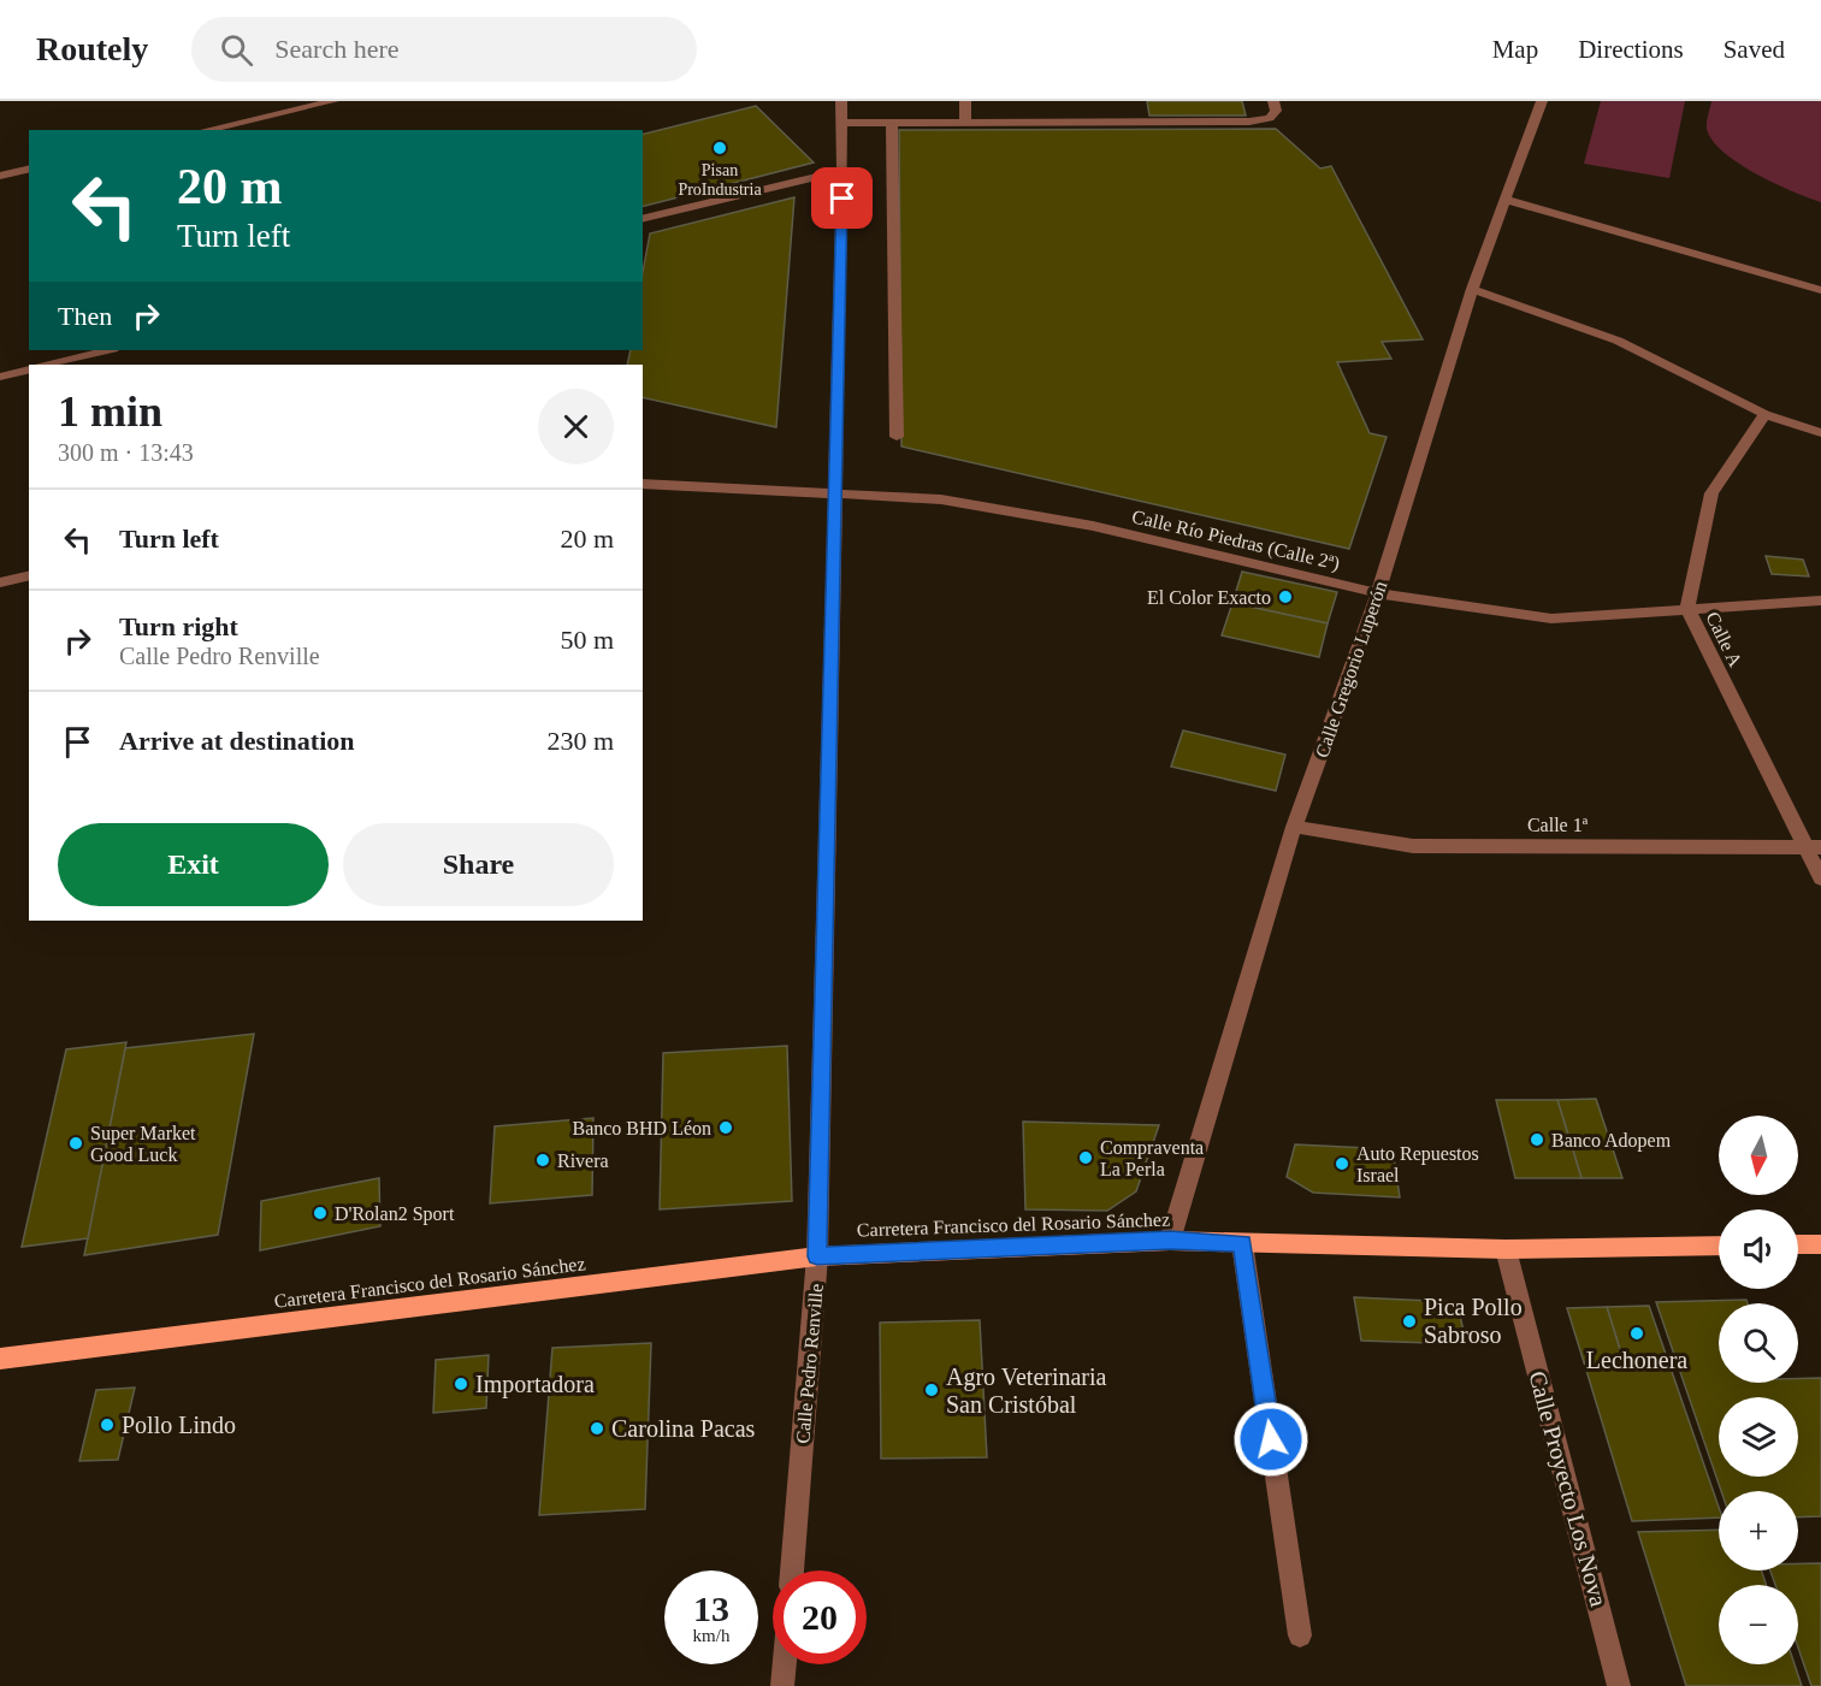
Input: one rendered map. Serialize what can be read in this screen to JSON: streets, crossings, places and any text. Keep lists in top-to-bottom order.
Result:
{
  "streets": {
    "main road": ["Carretera Francisco del Rosario Sánchez"],
    "street": [
      "Calle Río Piedras (Calle 2ª)",
      "Calle A",
      "Calle Gregorio Luperón",
      "Calle 1ª",
      "Calle Pedro Renville",
      "Calle Proyecto Los Nova"
    ]
  },
  "crossings": [
    ["Calle Río Piedras (Calle 2ª)", "Calle A"],
    ["Calle Río Piedras (Calle 2ª)", "Calle Gregorio Luperón"],
    ["Calle Río Piedras (Calle 2ª)", "Calle Pedro Renville"],
    ["Calle A", "Calle 1ª"],
    ["Calle Gregorio Luperón", "Calle 1ª"],
    ["Calle Gregorio Luperón", "Carretera Francisco del Rosario Sánchez"],
    ["Carretera Francisco del Rosario Sánchez", "Calle Pedro Renville"],
    ["Carretera Francisco del Rosario Sánchez", "Calle Proyecto Los Nova"]
  ],
  "places": [
    "Pisan ProIndustria",
    "El Color Exacto",
    "Banco BHD Léon",
    "Banco Adopem",
    "Super Market Good Luck",
    "Compraventa La Perla",
    "Rivera",
    "Auto Repuestos Israel",
    "D'Rolan2 Sport",
    "Pica Pollo Sabroso",
    "Lechonera",
    "Importadora",
    "Agro Veterinaria San Cristóbal",
    "Pollo Lindo",
    "Carolina Pacas"
  ],
  "north": "bottom",
  "page": {
    "header": "Routely",
    "search": "Search here",
    "nav": ["Map", "Directions", "Saved"],
    "turn": ["20 m", "Turn left"],
    "then": "Then",
    "heading": ["1 min", "300 m · 13:43"],
    "list": [
      {
        "name": "Turn left",
        "value": "20 m"
      },
      {
        "name": "Turn right",
        "note": "Calle Pedro Renville",
        "value": "50 m"
      },
      {
        "name": "Arrive at destination",
        "value": "230 m"
      }
    ],
    "buttons": ["Exit", "Share"],
    "map_buttons": ["+", "−"],
    "speed": "13 km/h",
    "limit": "20"
  }
}
